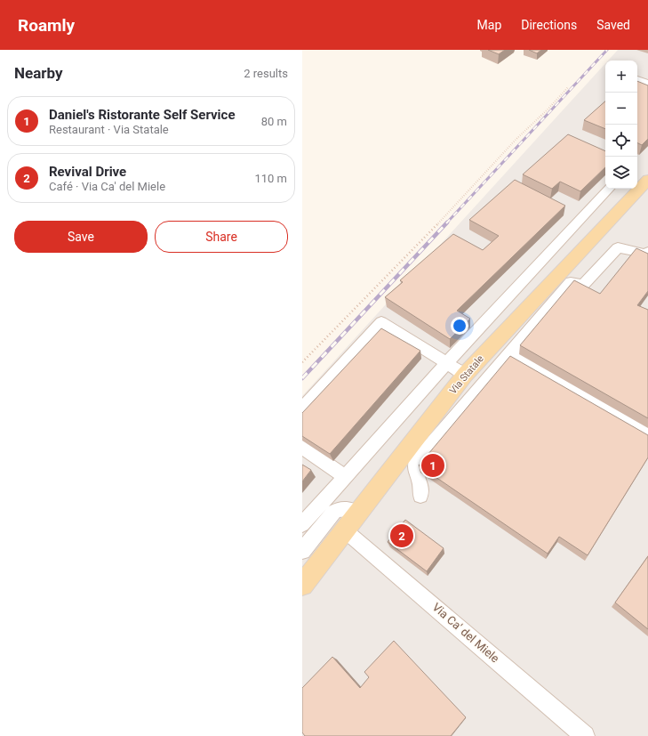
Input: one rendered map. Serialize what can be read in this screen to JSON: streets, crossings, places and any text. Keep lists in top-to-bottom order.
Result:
{
  "streets": {
    "main road": ["Via Statale"],
    "street": ["Via Ca' del Miele"]
  },
  "crossings": [
    ["Via Statale", "Via Ca' del Miele"]
  ],
  "page": {
    "header": "Roamly",
    "nav": ["Map", "Directions", "Saved"],
    "heading": ["Nearby", "2 results"],
    "map_buttons": ["+", "−"],
    "list": [
      {
        "mark": "1",
        "name": "Daniel's Ristorante Self Service",
        "note": "Restaurant · Via Statale",
        "value": "80 m"
      },
      {
        "mark": "2",
        "name": "Revival Drive",
        "note": "Café · Via Ca' del Miele",
        "value": "110 m"
      }
    ],
    "buttons": ["Save", "Share"],
    "pins": ["1", "2"]
  }
}
